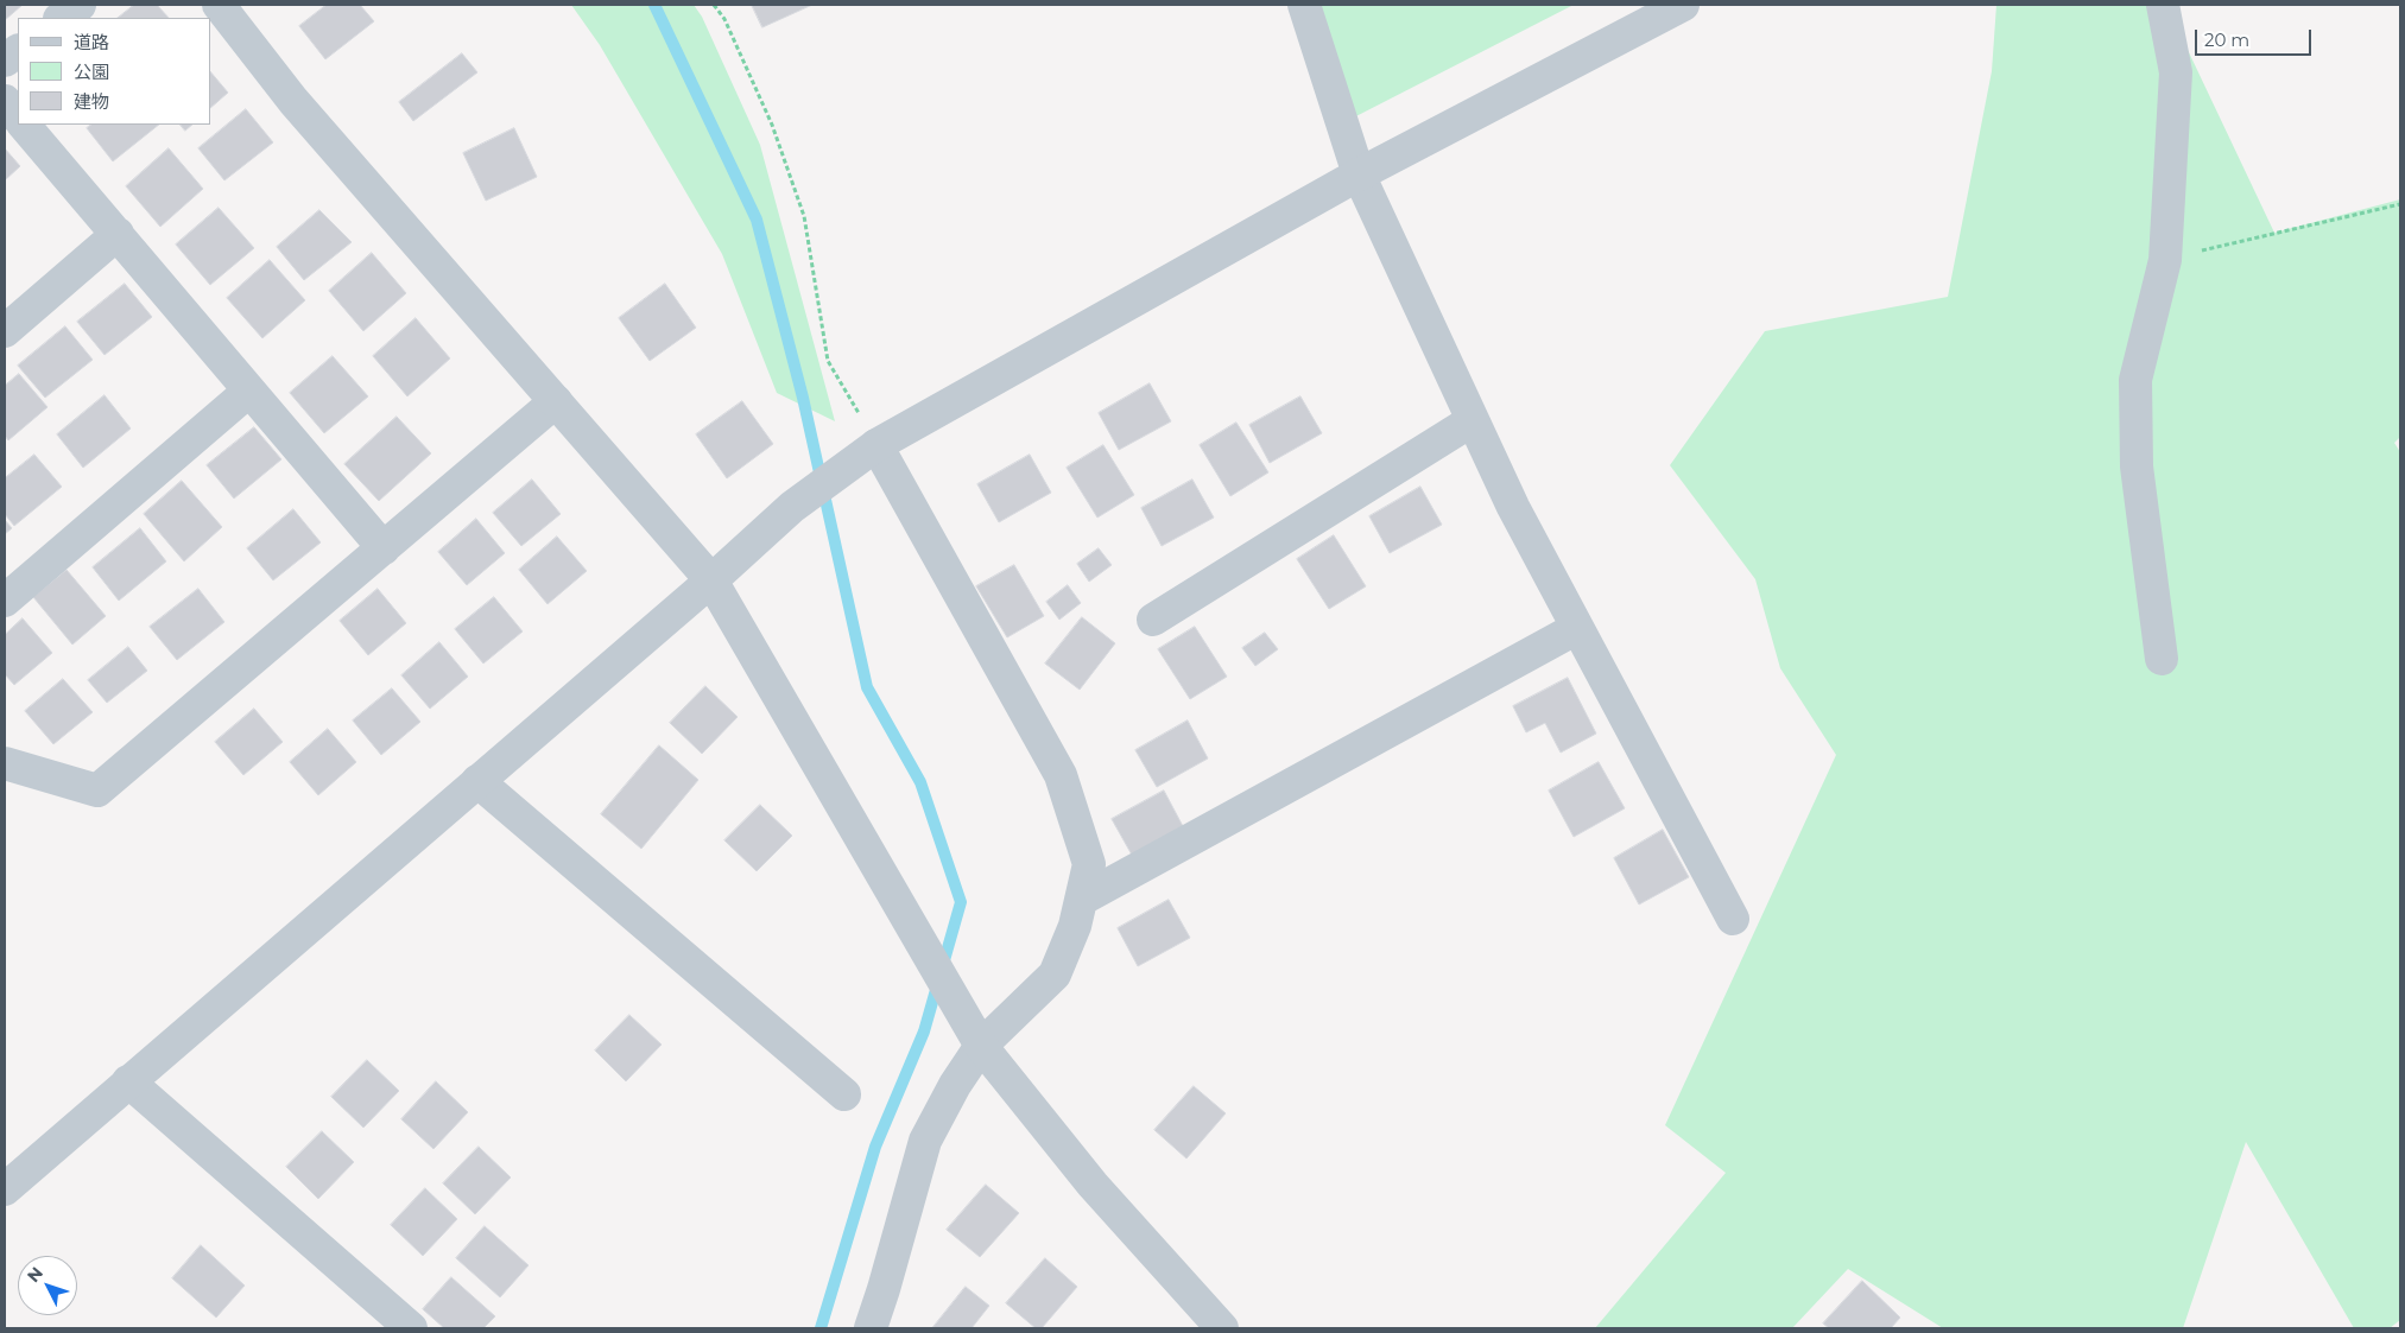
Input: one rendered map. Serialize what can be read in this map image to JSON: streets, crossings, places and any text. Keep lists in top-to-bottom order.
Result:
{
  "legend": ["道路", "公園", "建物"],
  "scale_bar": "20 m",
  "north": "top left"
}
